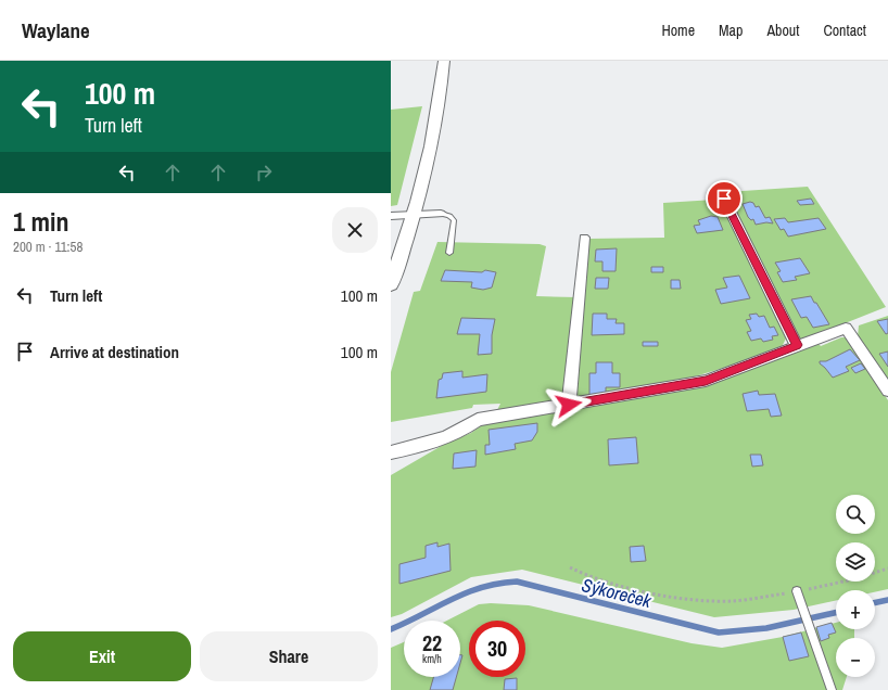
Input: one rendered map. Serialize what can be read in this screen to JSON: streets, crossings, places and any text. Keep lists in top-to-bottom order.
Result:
{
  "water": ["Sýkoreček"],
  "page": {
    "header": "Waylane",
    "nav": [
      "Home",
      "Map",
      "About",
      "Contact"
    ],
    "turn": ["100 m", "Turn left"],
    "heading": ["1 min", "200 m · 11:58"],
    "list": [
      {
        "name": "Turn left",
        "value": "100 m"
      },
      {
        "name": "Arrive at destination",
        "value": "100 m"
      }
    ],
    "map_buttons": ["+", "−"],
    "speed": "22 km/h",
    "limit": "30",
    "buttons": ["Exit", "Share"]
  }
}
